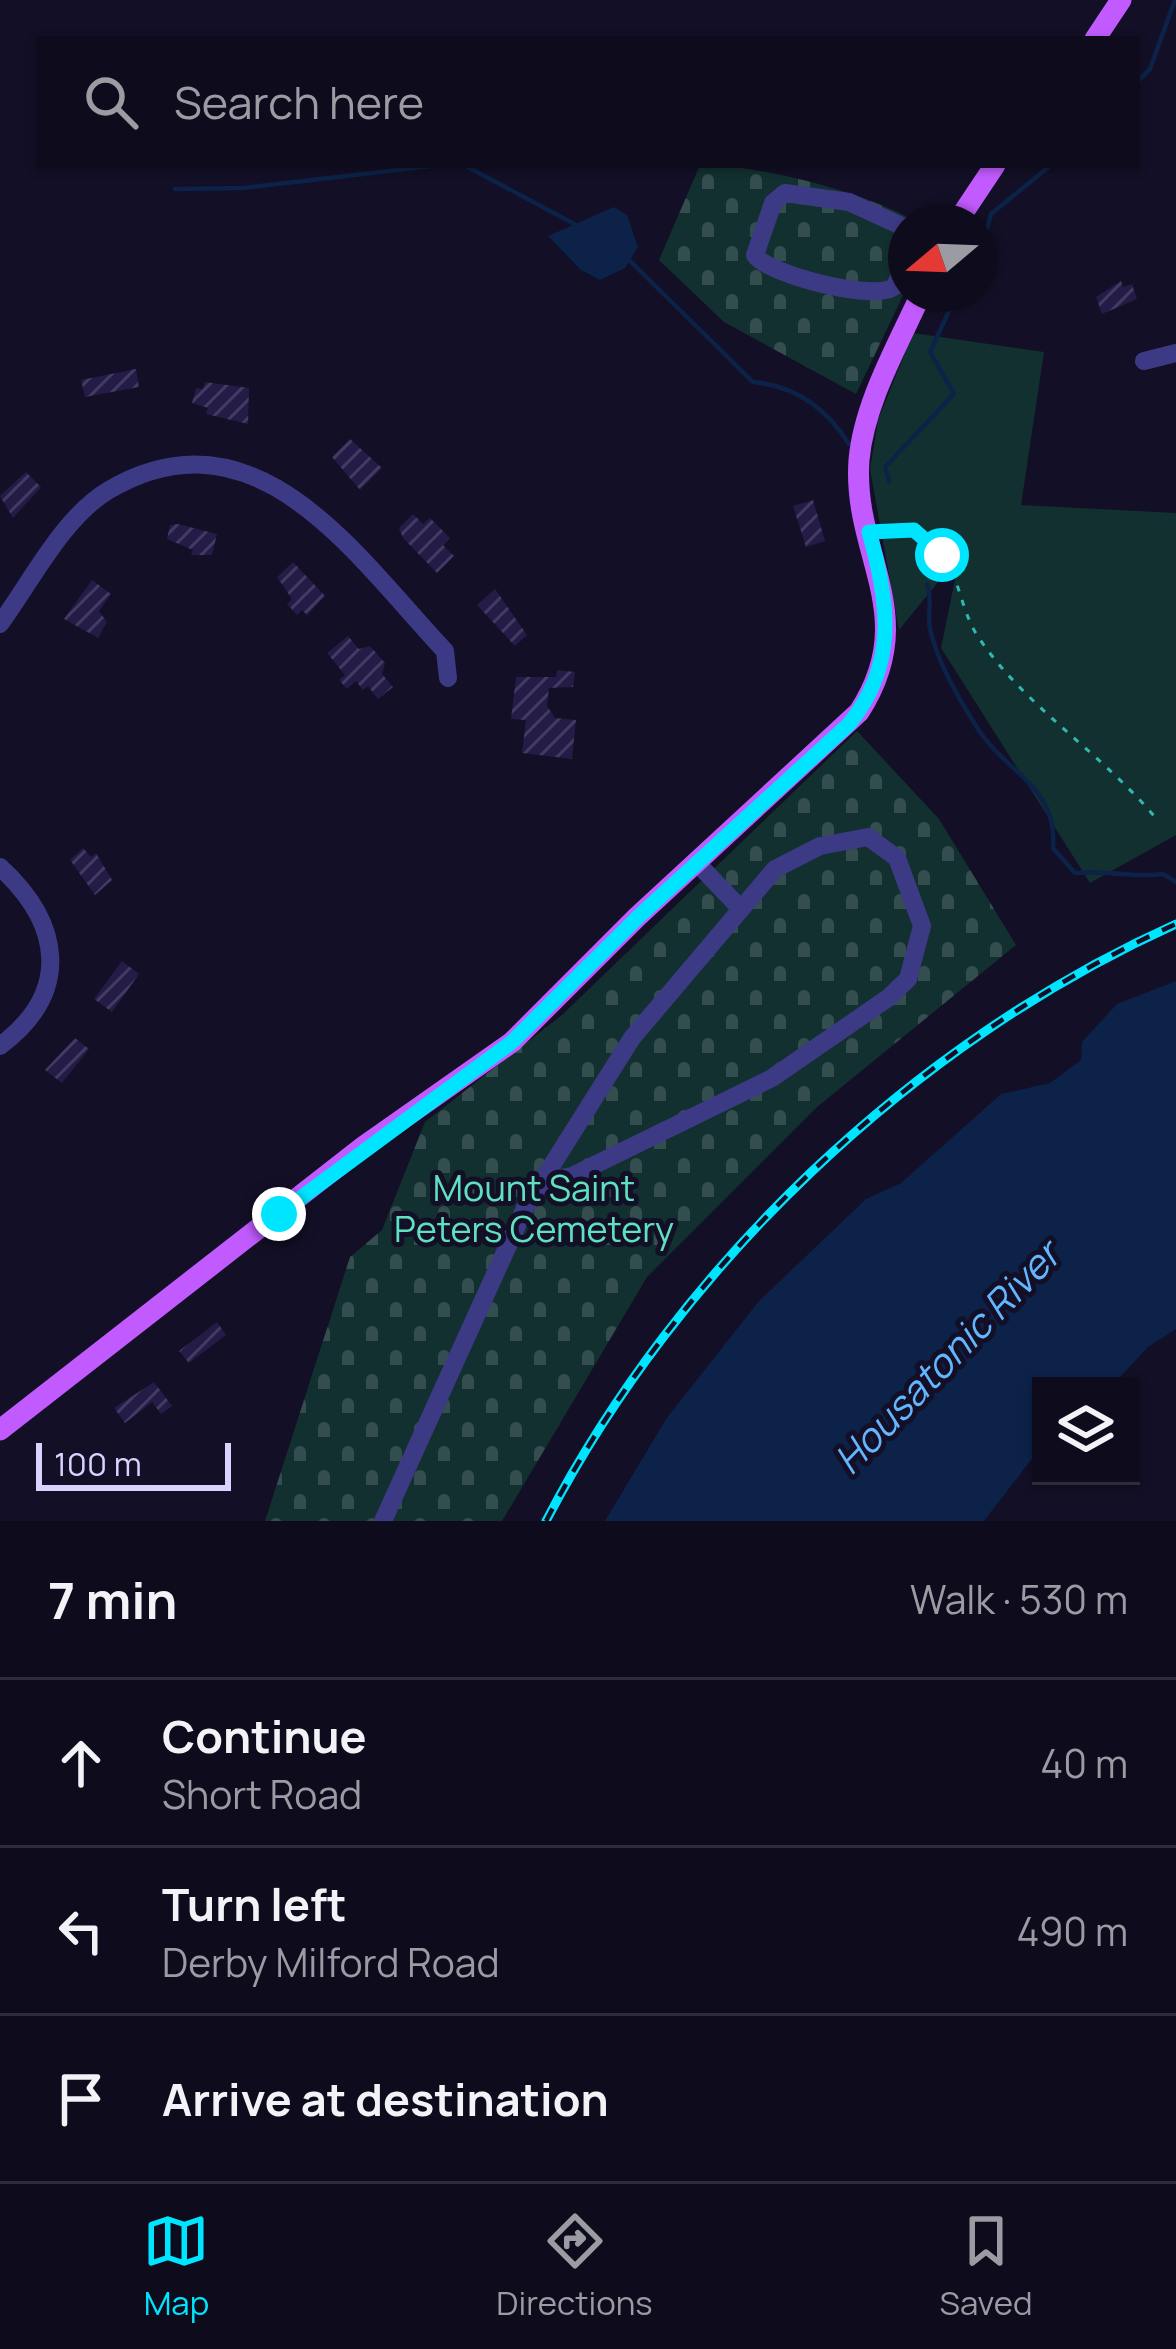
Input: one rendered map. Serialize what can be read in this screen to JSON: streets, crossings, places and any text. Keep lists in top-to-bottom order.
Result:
{
  "water": ["Housatonic River"],
  "parks": ["Mount Saint Peters Cemetery"],
  "scale_bar": "100 m",
  "north": "left",
  "page": {
    "search": "Search here",
    "scale": "100 m",
    "heading": ["7 min", "Walk · 530 m"],
    "list": [
      ["Continue", "Short Road", "40 m"],
      ["Turn left", "Derby Milford Road", "490 m"],
      "Arrive at destination"
    ],
    "nav": ["Map", "Directions", "Saved"]
  }
}
